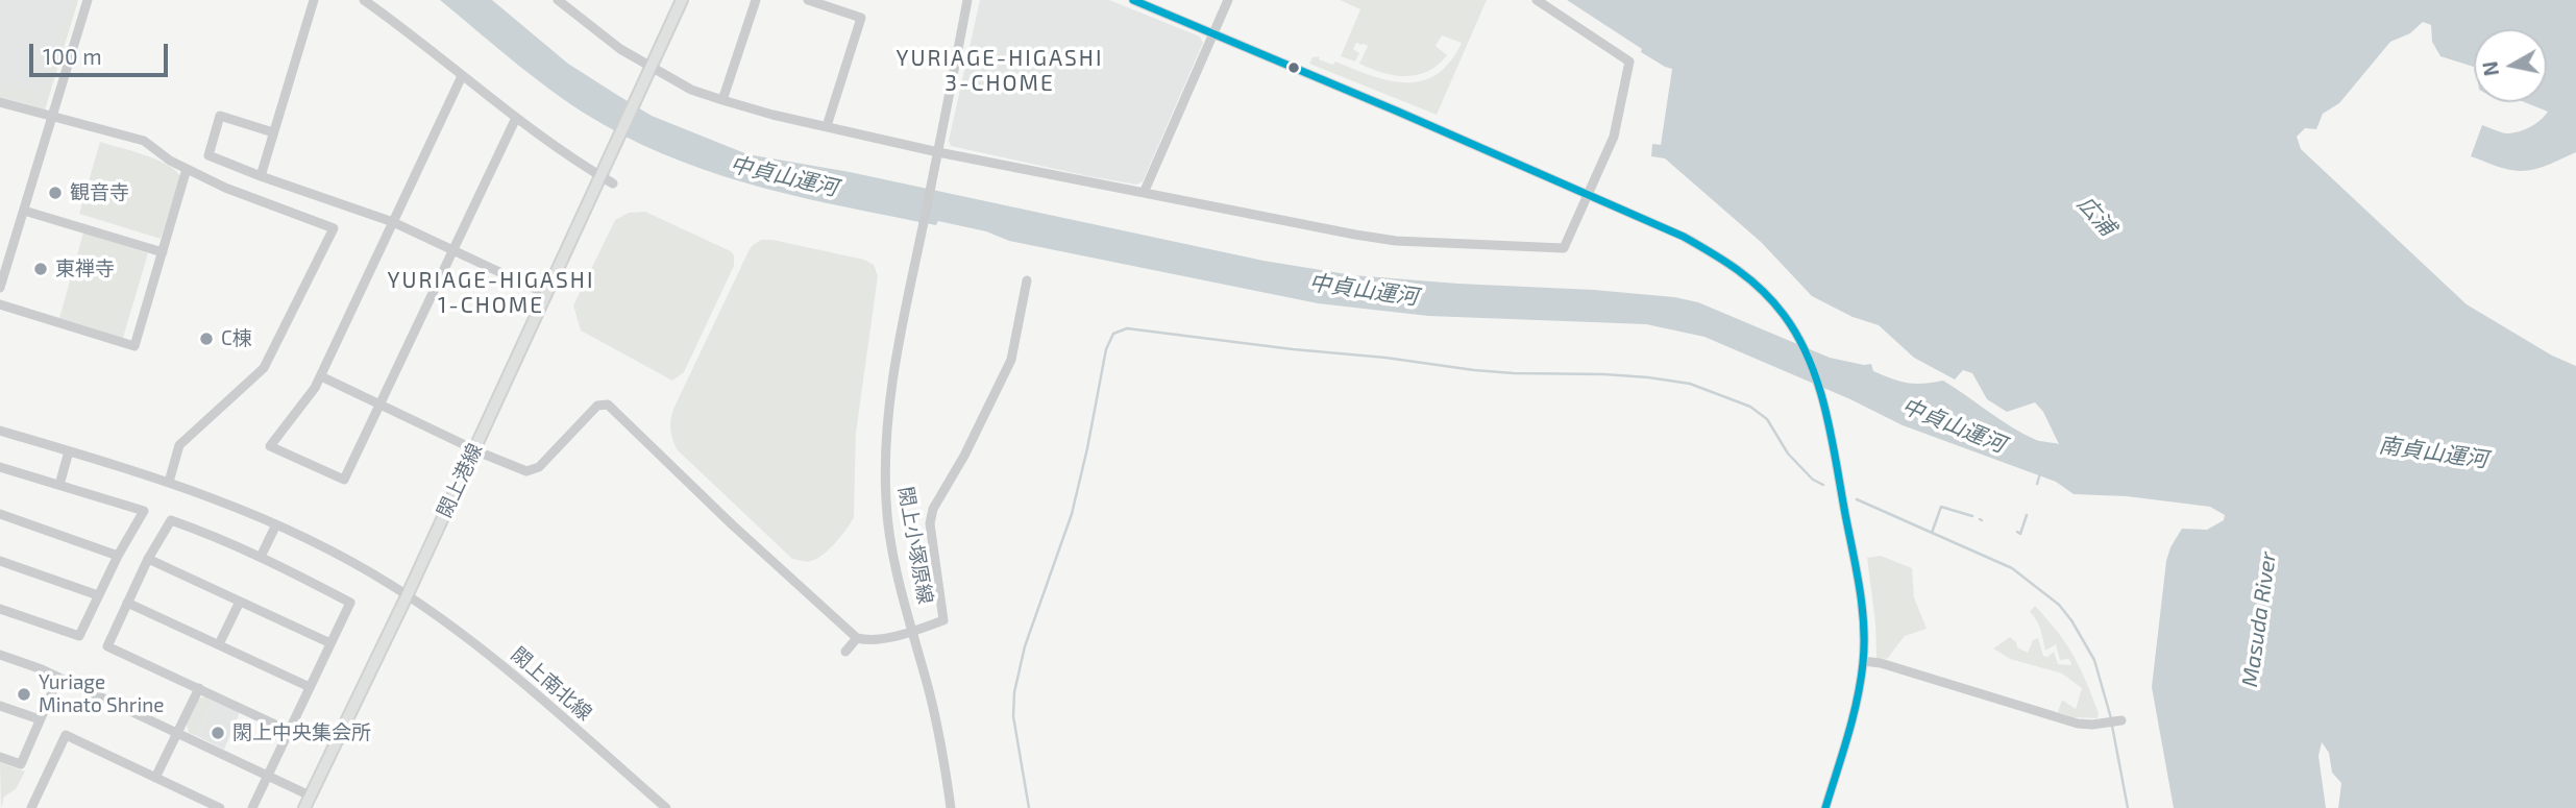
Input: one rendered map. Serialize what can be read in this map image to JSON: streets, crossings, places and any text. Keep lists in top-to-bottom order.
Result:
{
  "streets": {
    "main road": ["閖上港線"],
    "street": ["閖上小塚原線", "閖上南北線"]
  },
  "crossings": [
    ["閖上港線", "閖上南北線"]
  ],
  "districts": ["YURIAGE-HIGASHI 3-CHOME", "YURIAGE-HIGASHI 1-CHOME"],
  "water": [
    "中貞山運河",
    "広浦",
    "南貞山運河",
    "Masuda River"
  ],
  "places": [
    "観音寺",
    "東禅寺",
    "C棟",
    "Yuriage Minato Shrine",
    "閖上中央集会所"
  ],
  "scale_bar": "100 m",
  "north": "left"
}
